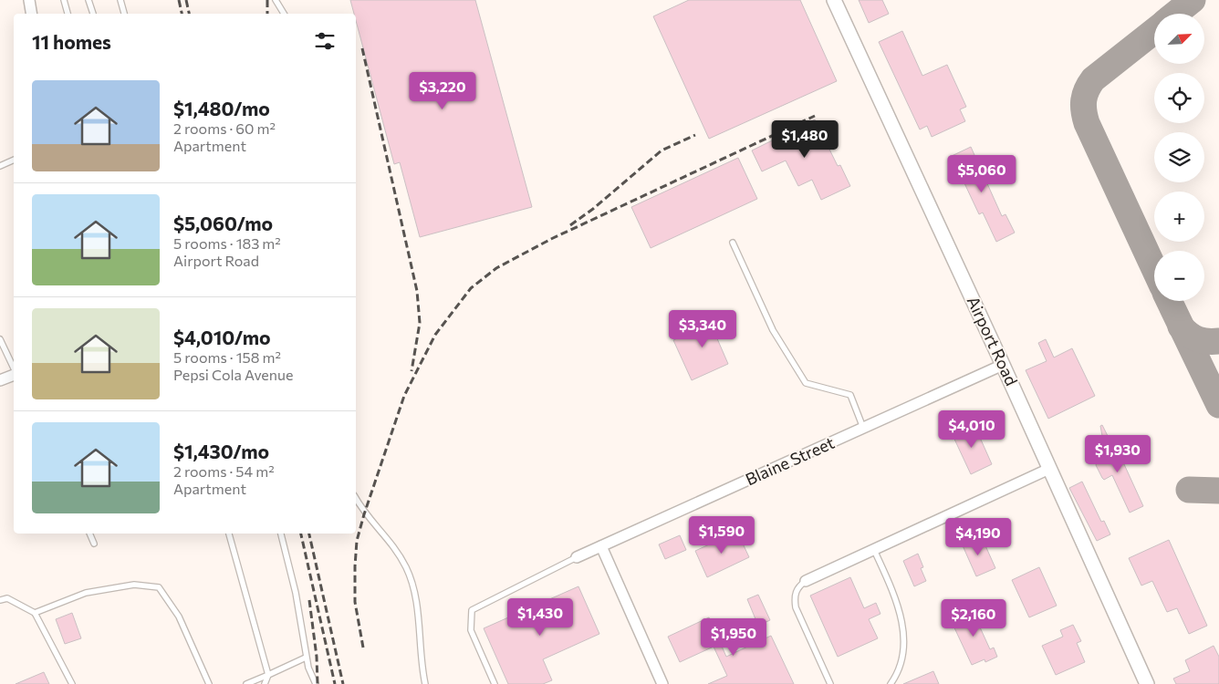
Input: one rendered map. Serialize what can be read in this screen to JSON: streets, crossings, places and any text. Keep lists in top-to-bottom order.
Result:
{
  "streets": {
    "street": ["Airport Road", "Blaine Street"]
  },
  "crossings": [
    ["Airport Road", "Blaine Street"]
  ],
  "north": "top right",
  "page": {
    "map_buttons": ["+", "−"],
    "heading": "11 homes",
    "list": [
      {
        "name": "$1,480/mo",
        "note": "2 rooms · 60 m² · Apartment"
      },
      {
        "name": "$5,060/mo",
        "note": "5 rooms · 183 m² · Airport Road"
      },
      {
        "name": "$4,010/mo",
        "note": "5 rooms · 158 m² · Pepsi Cola Avenue"
      },
      {
        "name": "$1,430/mo",
        "note": "2 rooms · 54 m² · Apartment"
      }
    ],
    "price": [
      "$3,220",
      "$1,480",
      "$5,060",
      "$3,340",
      "$4,010",
      "$1,930",
      "$1,590",
      "$4,190",
      "$1,430",
      "$2,160",
      "$1,950"
    ]
  }
}
